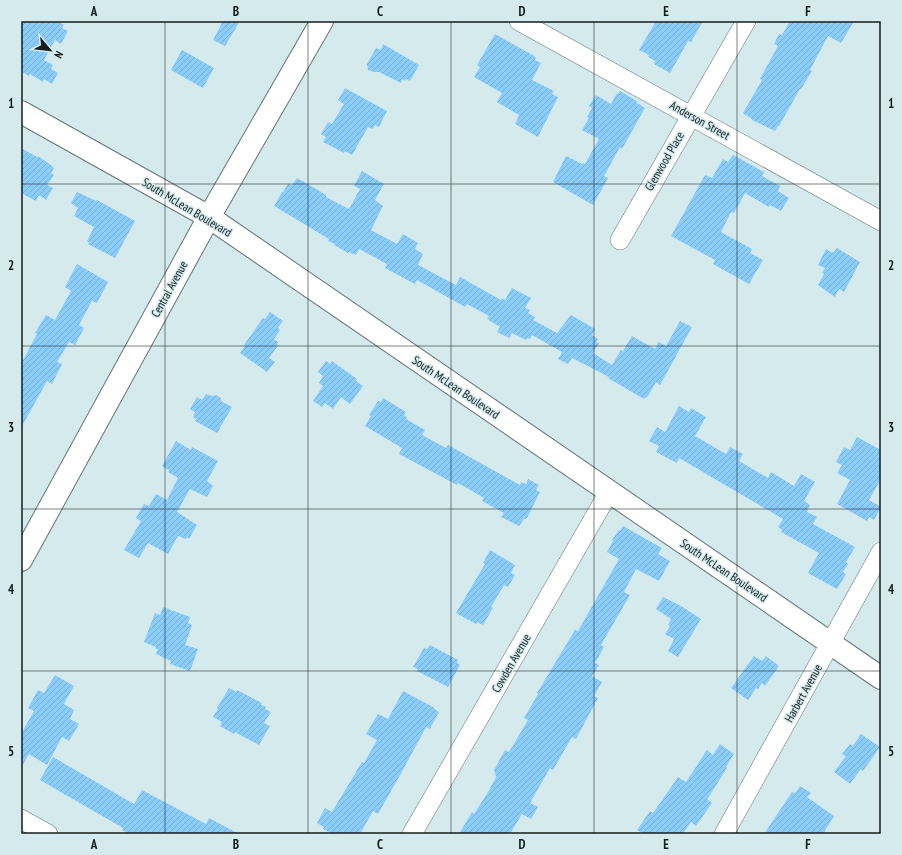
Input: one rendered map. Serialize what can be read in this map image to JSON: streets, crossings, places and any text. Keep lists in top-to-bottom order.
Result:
{
  "streets": {
    "main road": ["South McLean Boulevard", "Central Avenue"],
    "street": [
      "Anderson Street",
      "Glenwood Place",
      "Cowden Avenue",
      "Harbert Avenue"
    ]
  },
  "crossings": [
    ["Anderson Street", "Glenwood Place"],
    ["South McLean Boulevard", "Central Avenue"],
    ["South McLean Boulevard", "Cowden Avenue"],
    ["South McLean Boulevard", "Harbert Avenue"]
  ],
  "north": "bottom right",
  "grid": {
    "columns": [
      "A",
      "B",
      "C",
      "D",
      "E",
      "F"
    ],
    "rows": [
      "1",
      "2",
      "3",
      "4",
      "5"
    ]
  }
}
